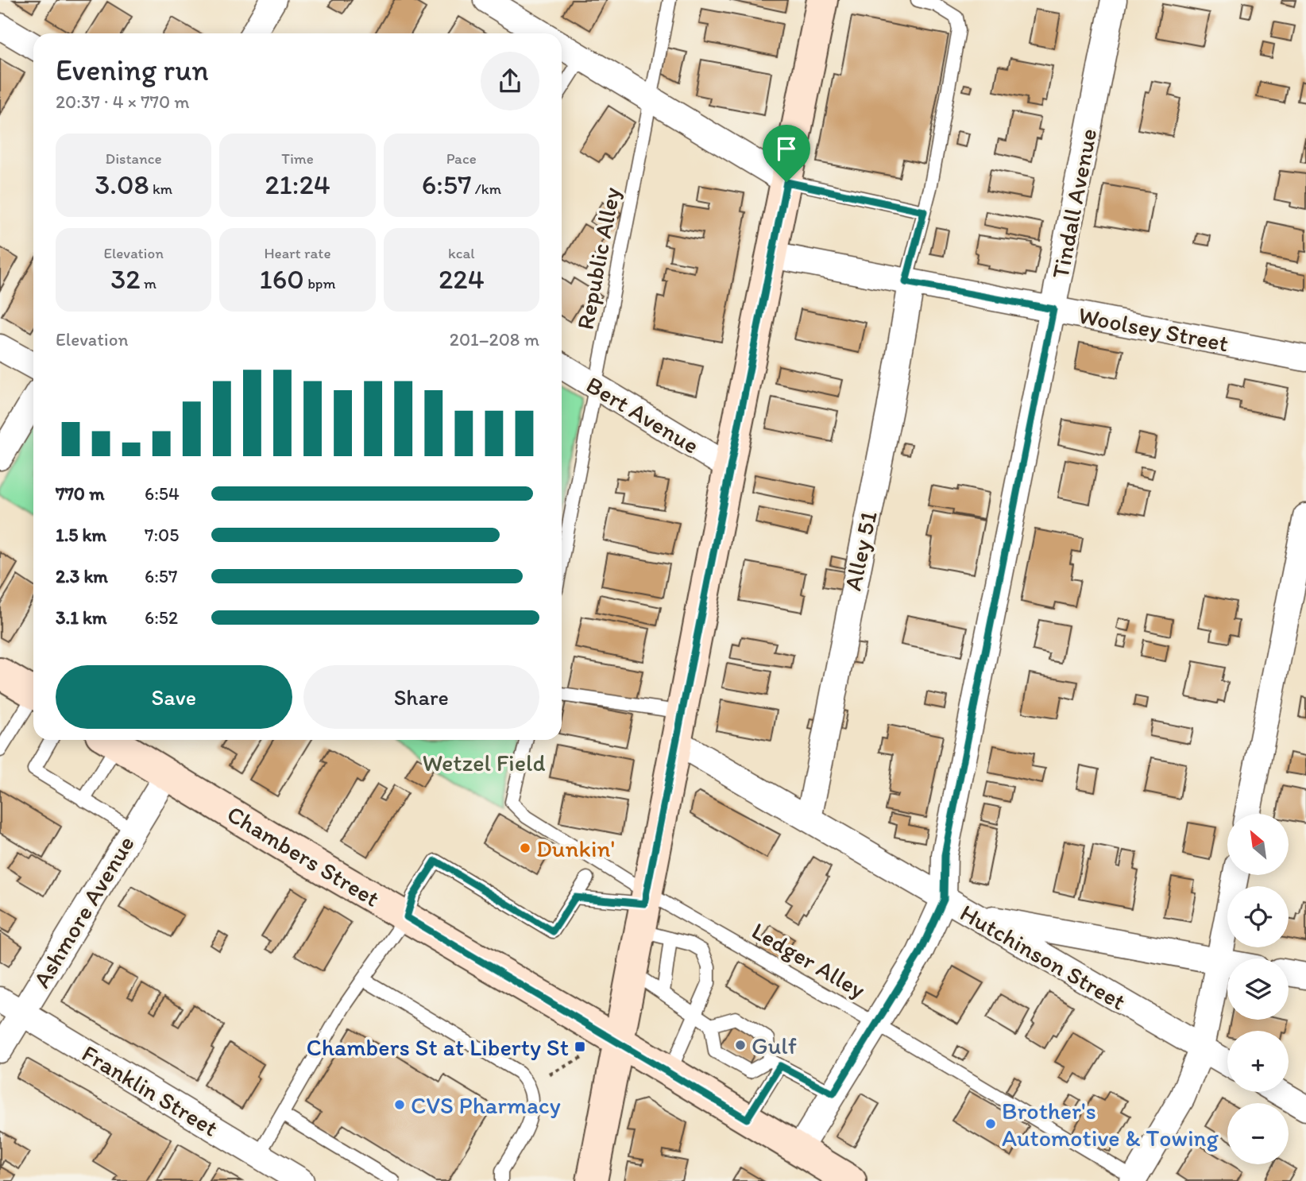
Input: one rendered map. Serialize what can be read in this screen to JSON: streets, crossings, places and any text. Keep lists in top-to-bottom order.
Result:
{
  "streets": {
    "street": [
      "Tindall Avenue",
      "Woolsey Street",
      "Bert Avenue",
      "Alley 51",
      "Chambers Street",
      "Ashmore Avenue",
      "Hutchinson Street",
      "Franklin Street"
    ],
    "lane": ["Republic Alley", "Ledger Alley"]
  },
  "crossings": [
    ["Tindall Avenue", "Woolsey Street"],
    ["Tindall Avenue", "Hutchinson Street"],
    ["Republic Alley", "Bert Avenue"],
    ["Woolsey Street", "Alley 51"],
    ["Alley 51", "Hutchinson Street"],
    ["Chambers Street", "Ashmore Avenue"],
    ["Ashmore Avenue", "Franklin Street"]
  ],
  "parks": ["Wetzel Field"],
  "places": {
    "other": [
      "Dunkin'",
      "Gulf",
      "CVS Pharmacy",
      "Brother's Automotive & Towing"
    ],
    "transit": ["Chambers St at Liberty St"]
  },
  "north": "top left",
  "page": {
    "heading": ["Evening run", "20:37 · 4 × 770 m"],
    "stats": [
      ["Distance", "3.08 km"],
      ["Time", "21:24"],
      ["Pace", "6:57 /km"],
      ["Elevation", "32 m"],
      ["Heart rate", "160 bpm"],
      ["kcal", "224"]
    ],
    "chart": ["Elevation", "201–208 m"],
    "list": [
      {
        "name": "770 m",
        "note": "6:54"
      },
      {
        "name": "1.5 km",
        "note": "7:05"
      },
      {
        "name": "2.3 km",
        "note": "6:57"
      },
      {
        "name": "3.1 km",
        "note": "6:52"
      }
    ],
    "buttons": ["Save", "Share"],
    "map_buttons": ["+", "−"]
  }
}
